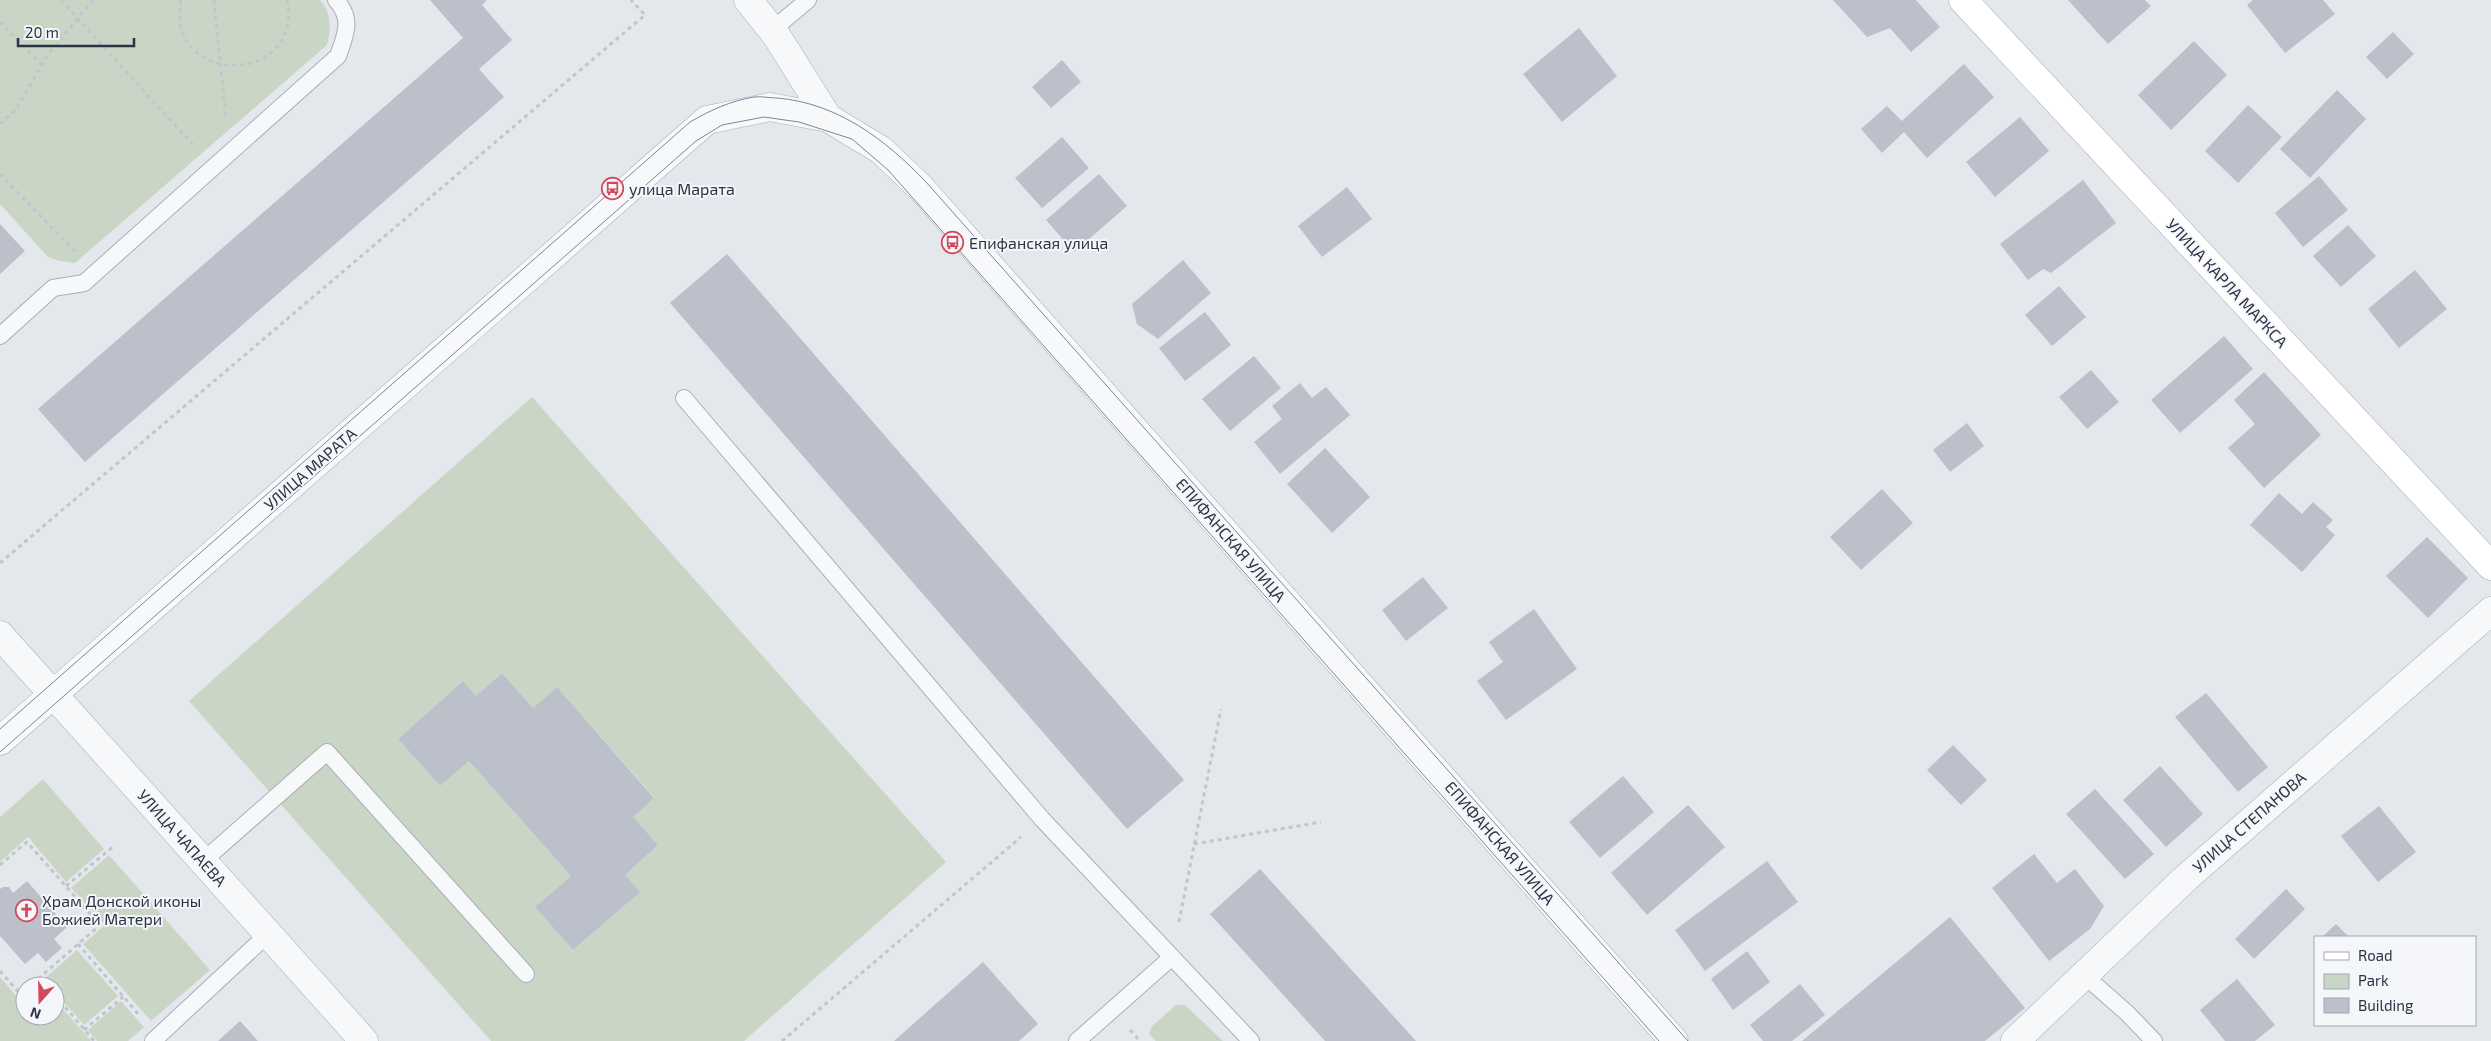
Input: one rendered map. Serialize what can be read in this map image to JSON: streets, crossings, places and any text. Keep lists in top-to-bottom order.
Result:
{
  "streets": {
    "main road": ["УЛИЦА КАРЛА МАРКСА"],
    "street": [
      "УЛИЦА МАРАТА",
      "ЕПИФАНСКАЯ УЛИЦА",
      "УЛИЦА СТЕПАНОВА",
      "УЛИЦА ЧАПАЕВА"
    ]
  },
  "crossings": [
    ["УЛИЦА МАРАТА", "ЕПИФАНСКАЯ УЛИЦА"],
    ["УЛИЦА МАРАТА", "УЛИЦА ЧАПАЕВА"]
  ],
  "places": {
    "bus stop": ["улица Марата", "Епифанская улица"],
    "church": ["Храм Донской иконы Божией Матери"]
  },
  "legend": ["Road", "Park", "Building"],
  "scale_bar": "20 m",
  "north": "bottom"
}
